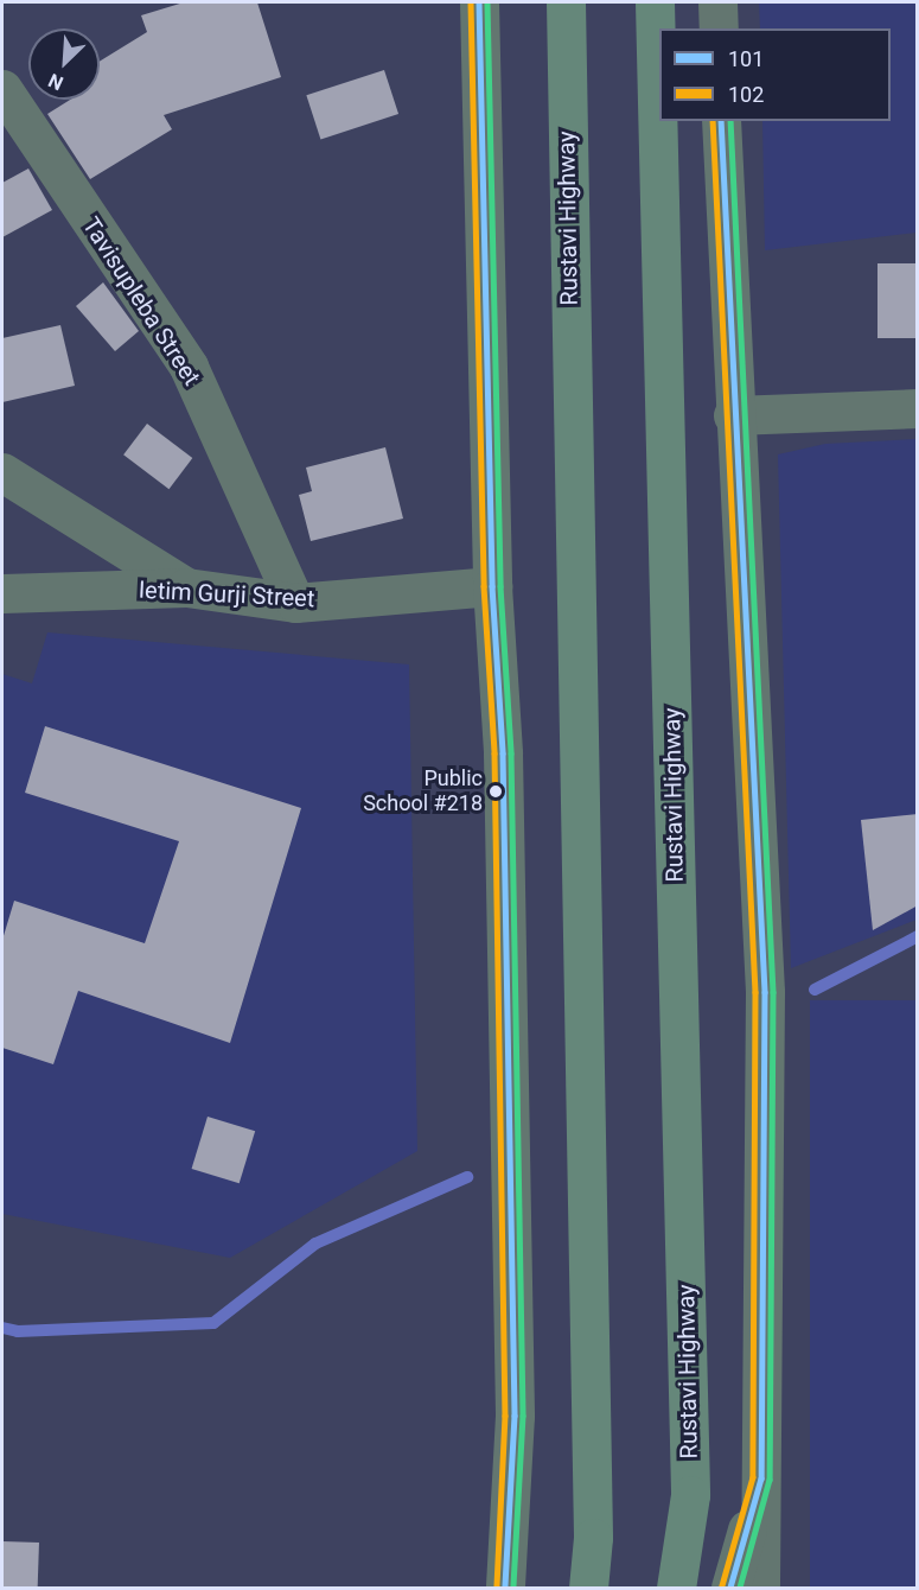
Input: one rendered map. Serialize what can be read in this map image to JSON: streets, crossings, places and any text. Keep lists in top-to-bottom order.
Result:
{
  "streets": {
    "highway": ["Rustavi Highway"],
    "street": ["Tavisupleba Street", "Ietim Gurji Street"]
  },
  "crossings": [
    ["Tavisupleba Street", "Ietim Gurji Street"]
  ],
  "places": ["Public School #218"],
  "lines": ["transit line 101", "transit line 102"],
  "legend": ["101", "102"],
  "north": "bottom left"
}
